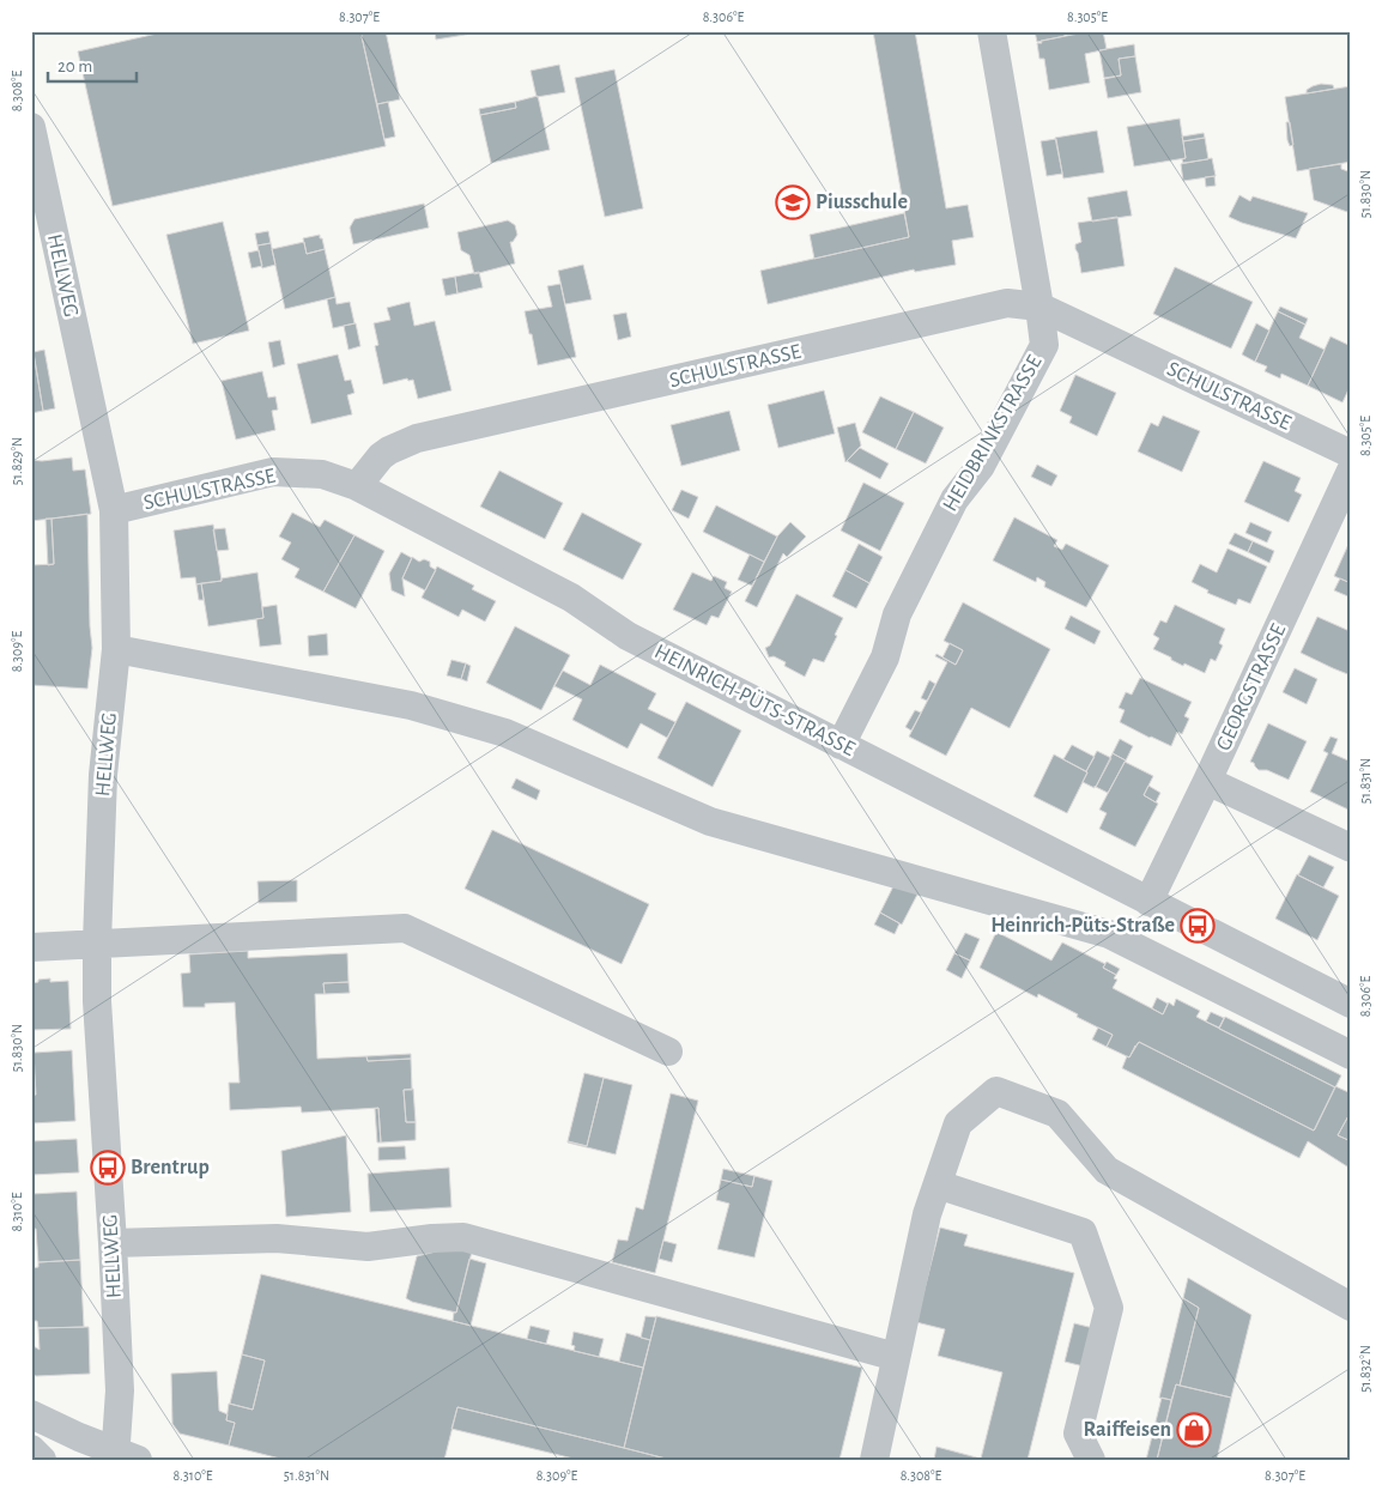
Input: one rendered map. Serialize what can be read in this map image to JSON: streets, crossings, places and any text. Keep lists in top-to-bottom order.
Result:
{
  "streets": {
    "street": [
      "HELLWEG",
      "SCHULSTRASSE",
      "HEIDBRINKSTRASSE",
      "GEORGSTRASSE",
      "HEINRICH-PÜTS-STRASSE"
    ]
  },
  "crossings": [
    ["HELLWEG", "SCHULSTRASSE"],
    ["SCHULSTRASSE", "HEIDBRINKSTRASSE"],
    ["SCHULSTRASSE", "HEINRICH-PÜTS-STRASSE"],
    ["HEIDBRINKSTRASSE", "HEINRICH-PÜTS-STRASSE"],
    ["GEORGSTRASSE", "HEINRICH-PÜTS-STRASSE"]
  ],
  "places": {
    "school or university": ["Piusschule"],
    "bus stop": ["Heinrich-Püts-Straße", "Brentrup"],
    "shop": ["Raiffeisen"]
  },
  "scale_bar": "20 m",
  "coordinates": [
    "8.307°E",
    "8.306°E",
    "8.305°E",
    "8.308°E",
    "51.830°N",
    "51.829°N",
    "8.309°E",
    "51.831°N",
    "8.310°E",
    "51.832°N"
  ]
}
